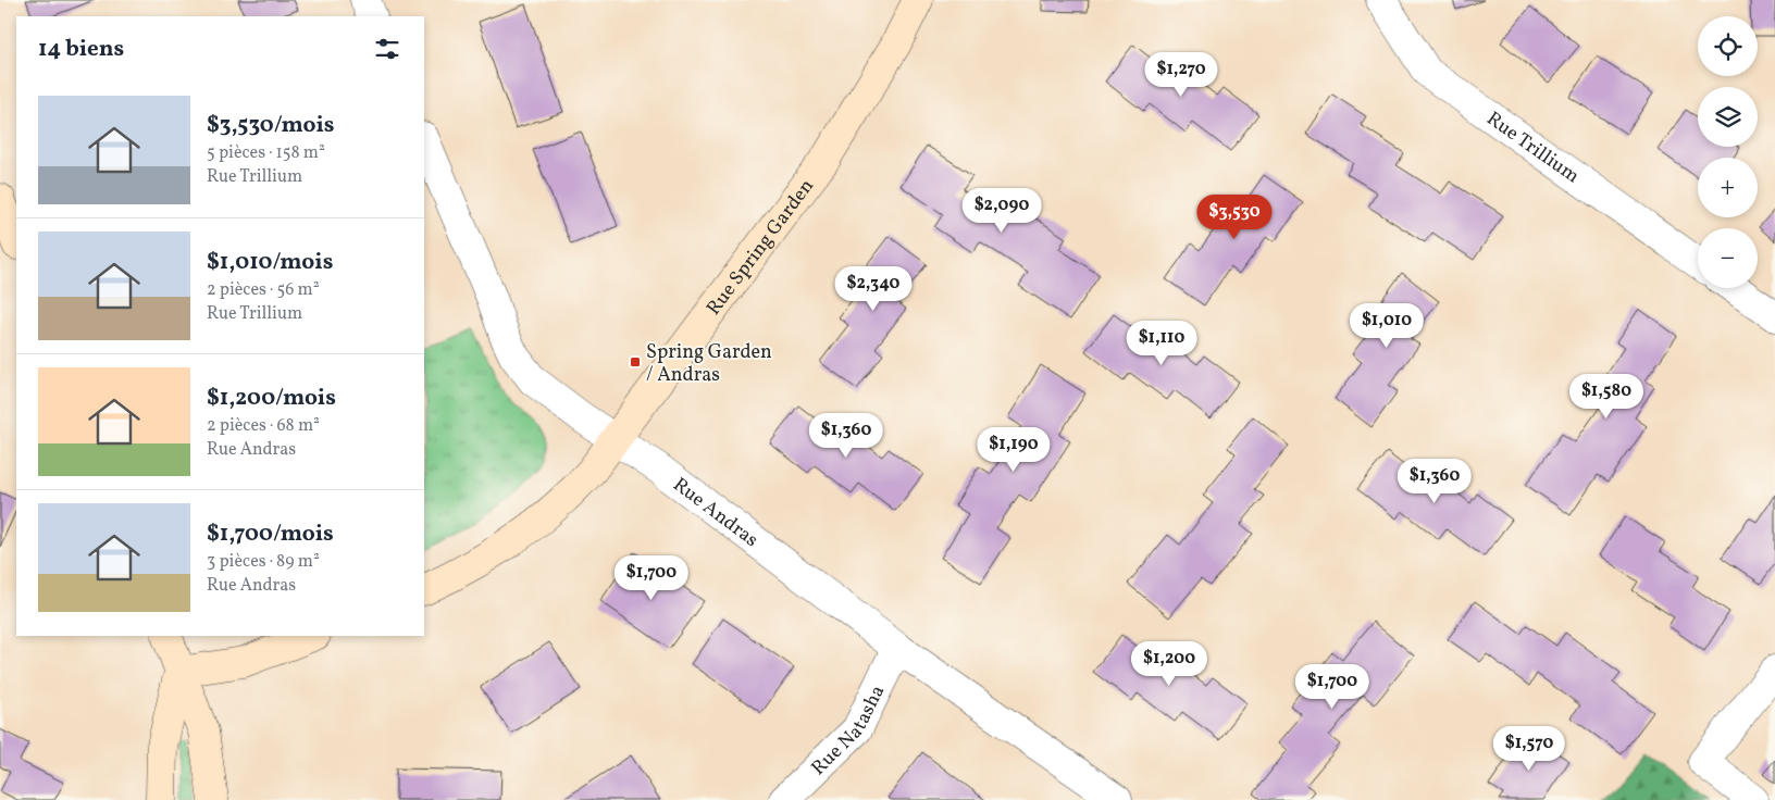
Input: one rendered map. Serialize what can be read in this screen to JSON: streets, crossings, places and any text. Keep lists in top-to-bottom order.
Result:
{
  "streets": {
    "street": [
      "Rue Trillium",
      "Rue Spring Garden",
      "Rue Andras",
      "Rue Natasha"
    ]
  },
  "crossings": [
    ["Rue Spring Garden", "Rue Andras"],
    ["Rue Andras", "Rue Natasha"]
  ],
  "places": {
    "transit": ["Spring Garden / Andras"]
  },
  "page": {
    "map_buttons": ["+", "−"],
    "heading": "14 biens",
    "price": [
      "$1,270",
      "$2,090",
      "$3,530",
      "$2,340",
      "$1,010",
      "$1,110",
      "$1,580",
      "$1,360",
      "$1,190",
      "$1,360",
      "$1,700",
      "$1,200",
      "$1,700",
      "$1,570"
    ],
    "list": [
      {
        "name": "$3,530/mois",
        "note": "5 pièces · 158 m² · Rue Trillium"
      },
      {
        "name": "$1,010/mois",
        "note": "2 pièces · 56 m² · Rue Trillium"
      },
      {
        "name": "$1,200/mois",
        "note": "2 pièces · 68 m² · Rue Andras"
      },
      {
        "name": "$1,700/mois",
        "note": "3 pièces · 89 m² · Rue Andras"
      }
    ]
  }
}
